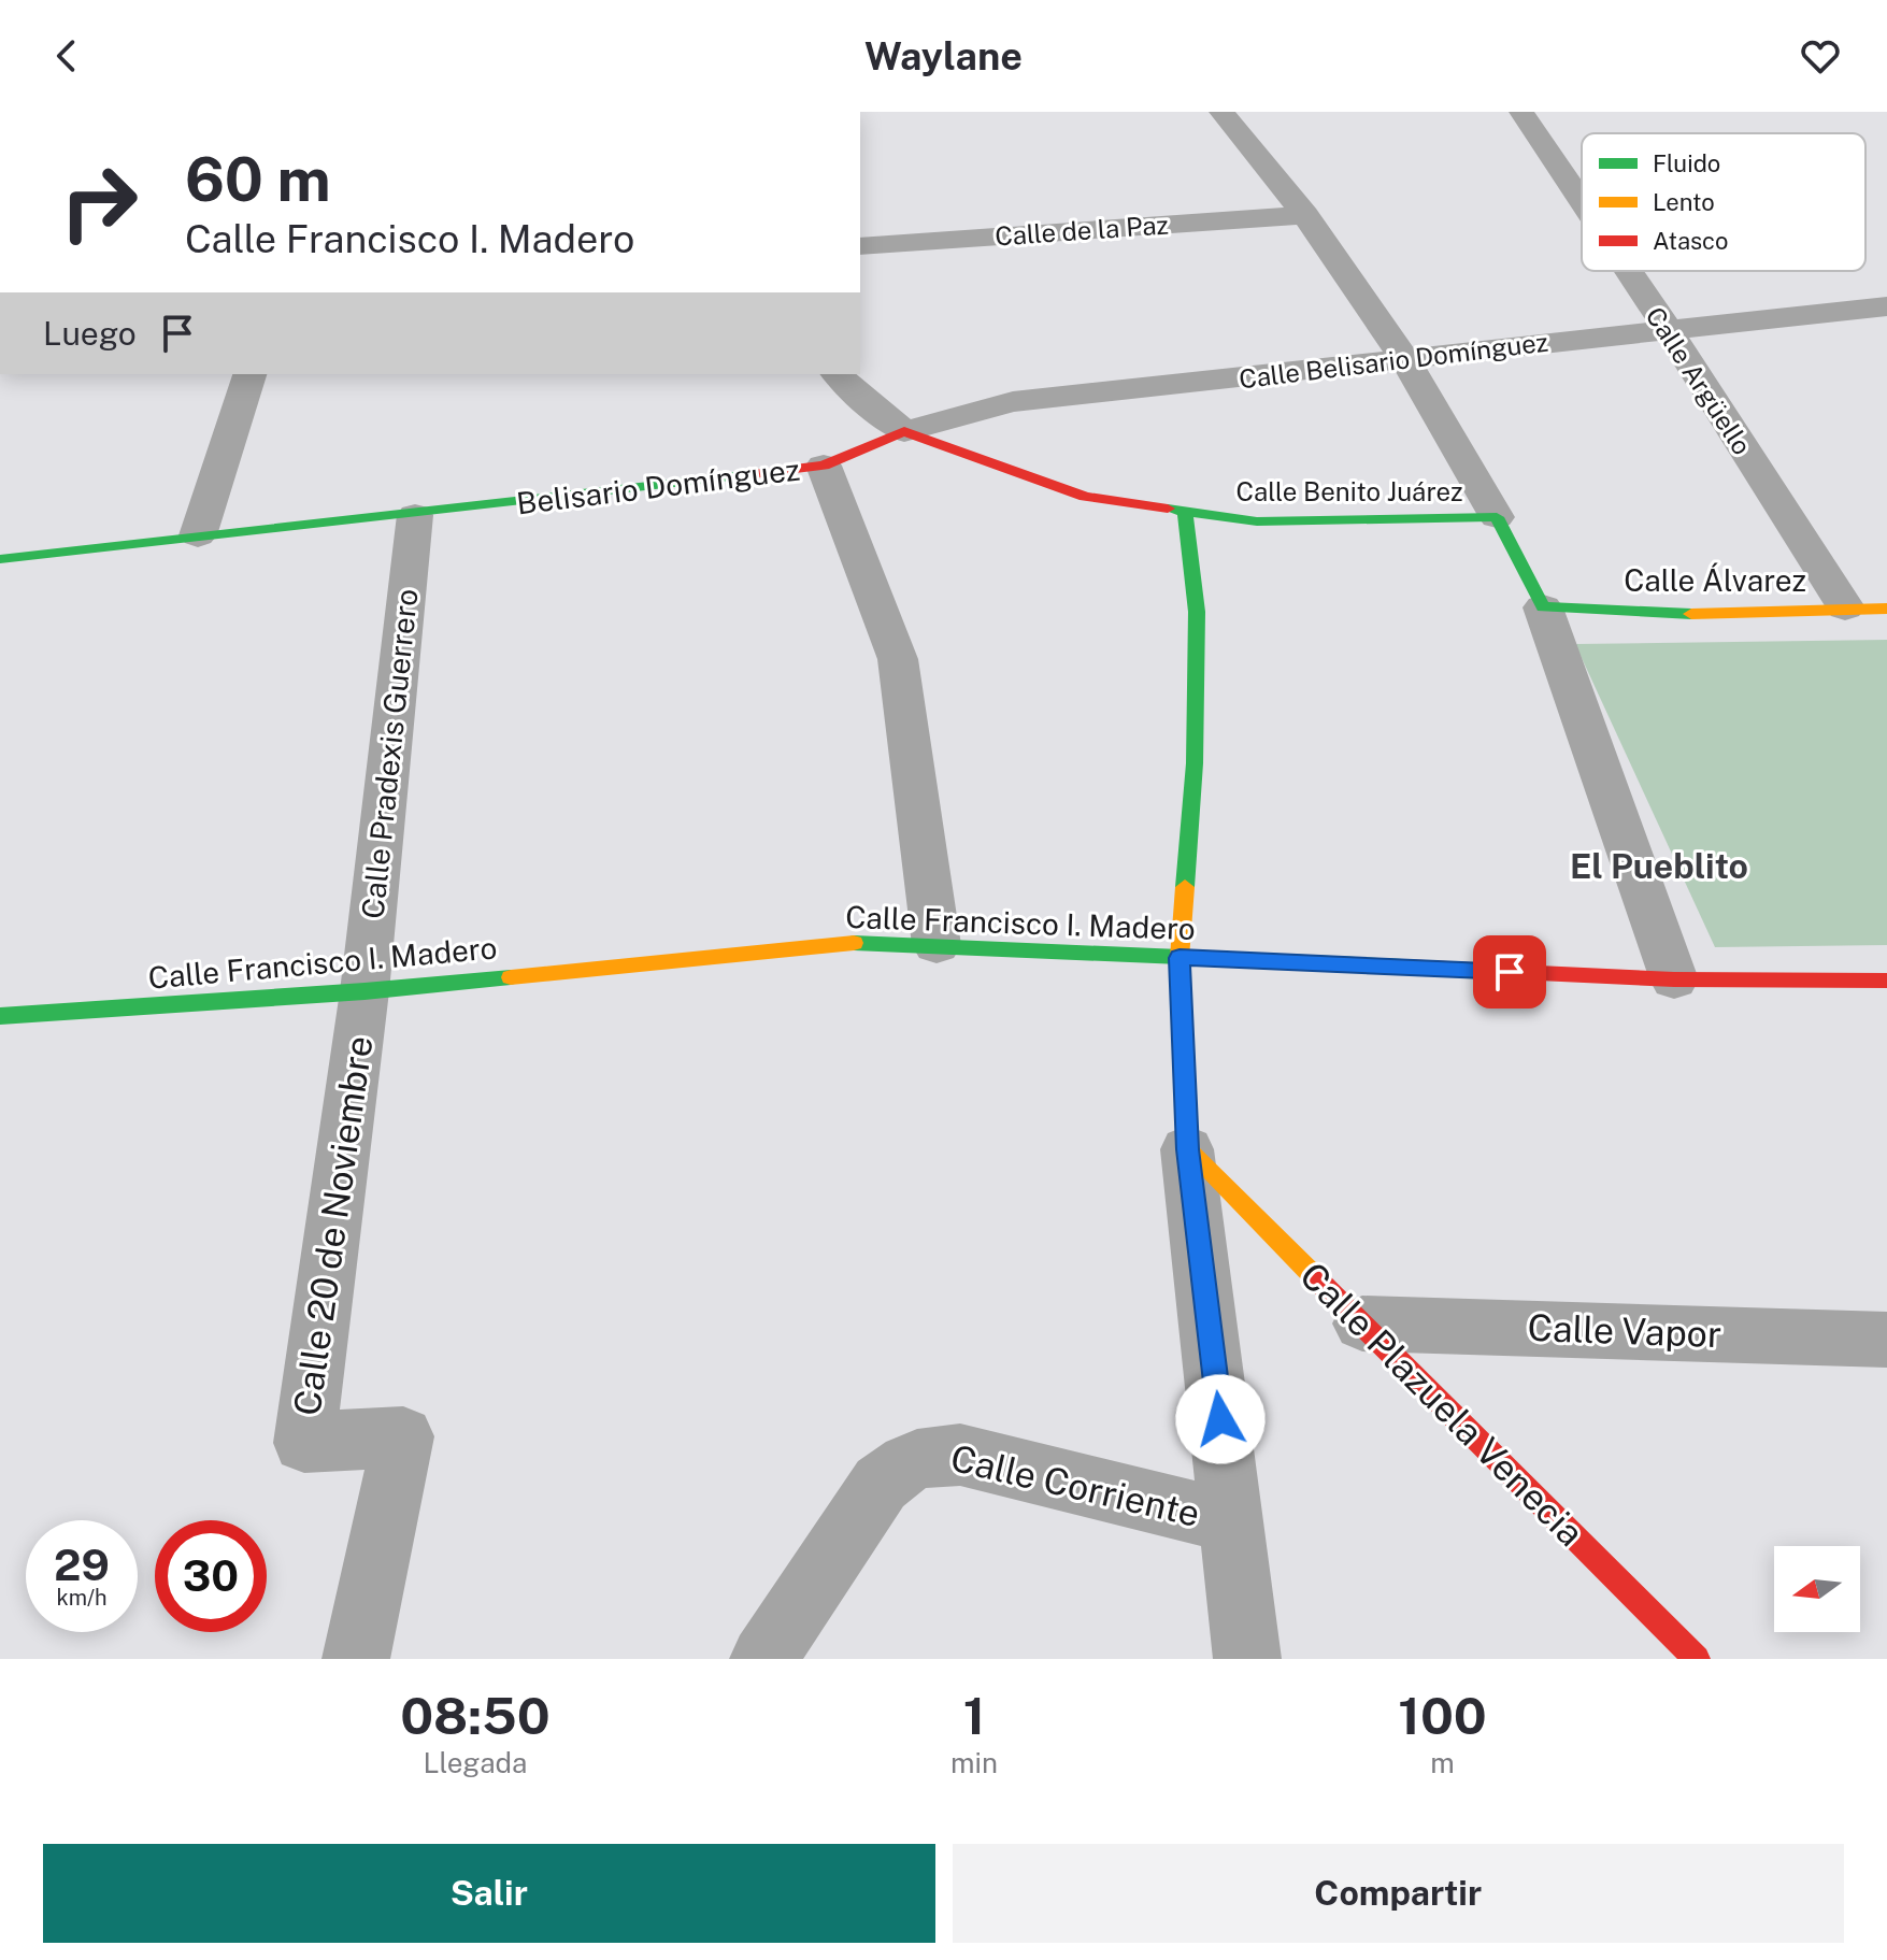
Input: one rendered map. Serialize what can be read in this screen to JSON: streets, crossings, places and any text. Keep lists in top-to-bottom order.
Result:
{
  "streets": {
    "street": [
      "Calle de la Paz",
      "Calle Belisario Domínguez",
      "Calle Argüello",
      "Belisario Domínguez",
      "Calle Benito Juárez",
      "Calle Álvarez",
      "Calle Pradexis Guerrero",
      "Calle Francisco I. Madero",
      "Calle 20 de Noviembre",
      "Calle Vapor",
      "Calle Plazuela Venecia",
      "Calle Corriente"
    ]
  },
  "crossings": [
    ["Calle Belisario Domínguez", "Calle Argüello"],
    ["Calle Belisario Domínguez", "Calle Benito Juárez"],
    ["Calle Argüello", "Calle Álvarez"],
    ["Belisario Domínguez", "Calle Pradexis Guerrero"],
    ["Belisario Domínguez", "Calle Francisco I. Madero"],
    ["Calle Pradexis Guerrero", "Calle Francisco I. Madero"],
    ["Calle Pradexis Guerrero", "Calle 20 de Noviembre"],
    ["Calle Francisco I. Madero", "Calle 20 de Noviembre"],
    ["Calle Vapor", "Calle Plazuela Venecia"]
  ],
  "districts": ["El Pueblito"],
  "legend": ["Fluido", "Lento", "Atasco"],
  "north": "left",
  "page": {
    "header": "Waylane",
    "turn": ["60 m", "Calle Francisco I. Madero"],
    "then": "Luego",
    "speed": "29 km/h",
    "limit": "30",
    "eta": [
      "08:50",
      "Llegada",
      "1",
      "min",
      "100",
      "m"
    ],
    "buttons": ["Salir", "Compartir"]
  }
}
